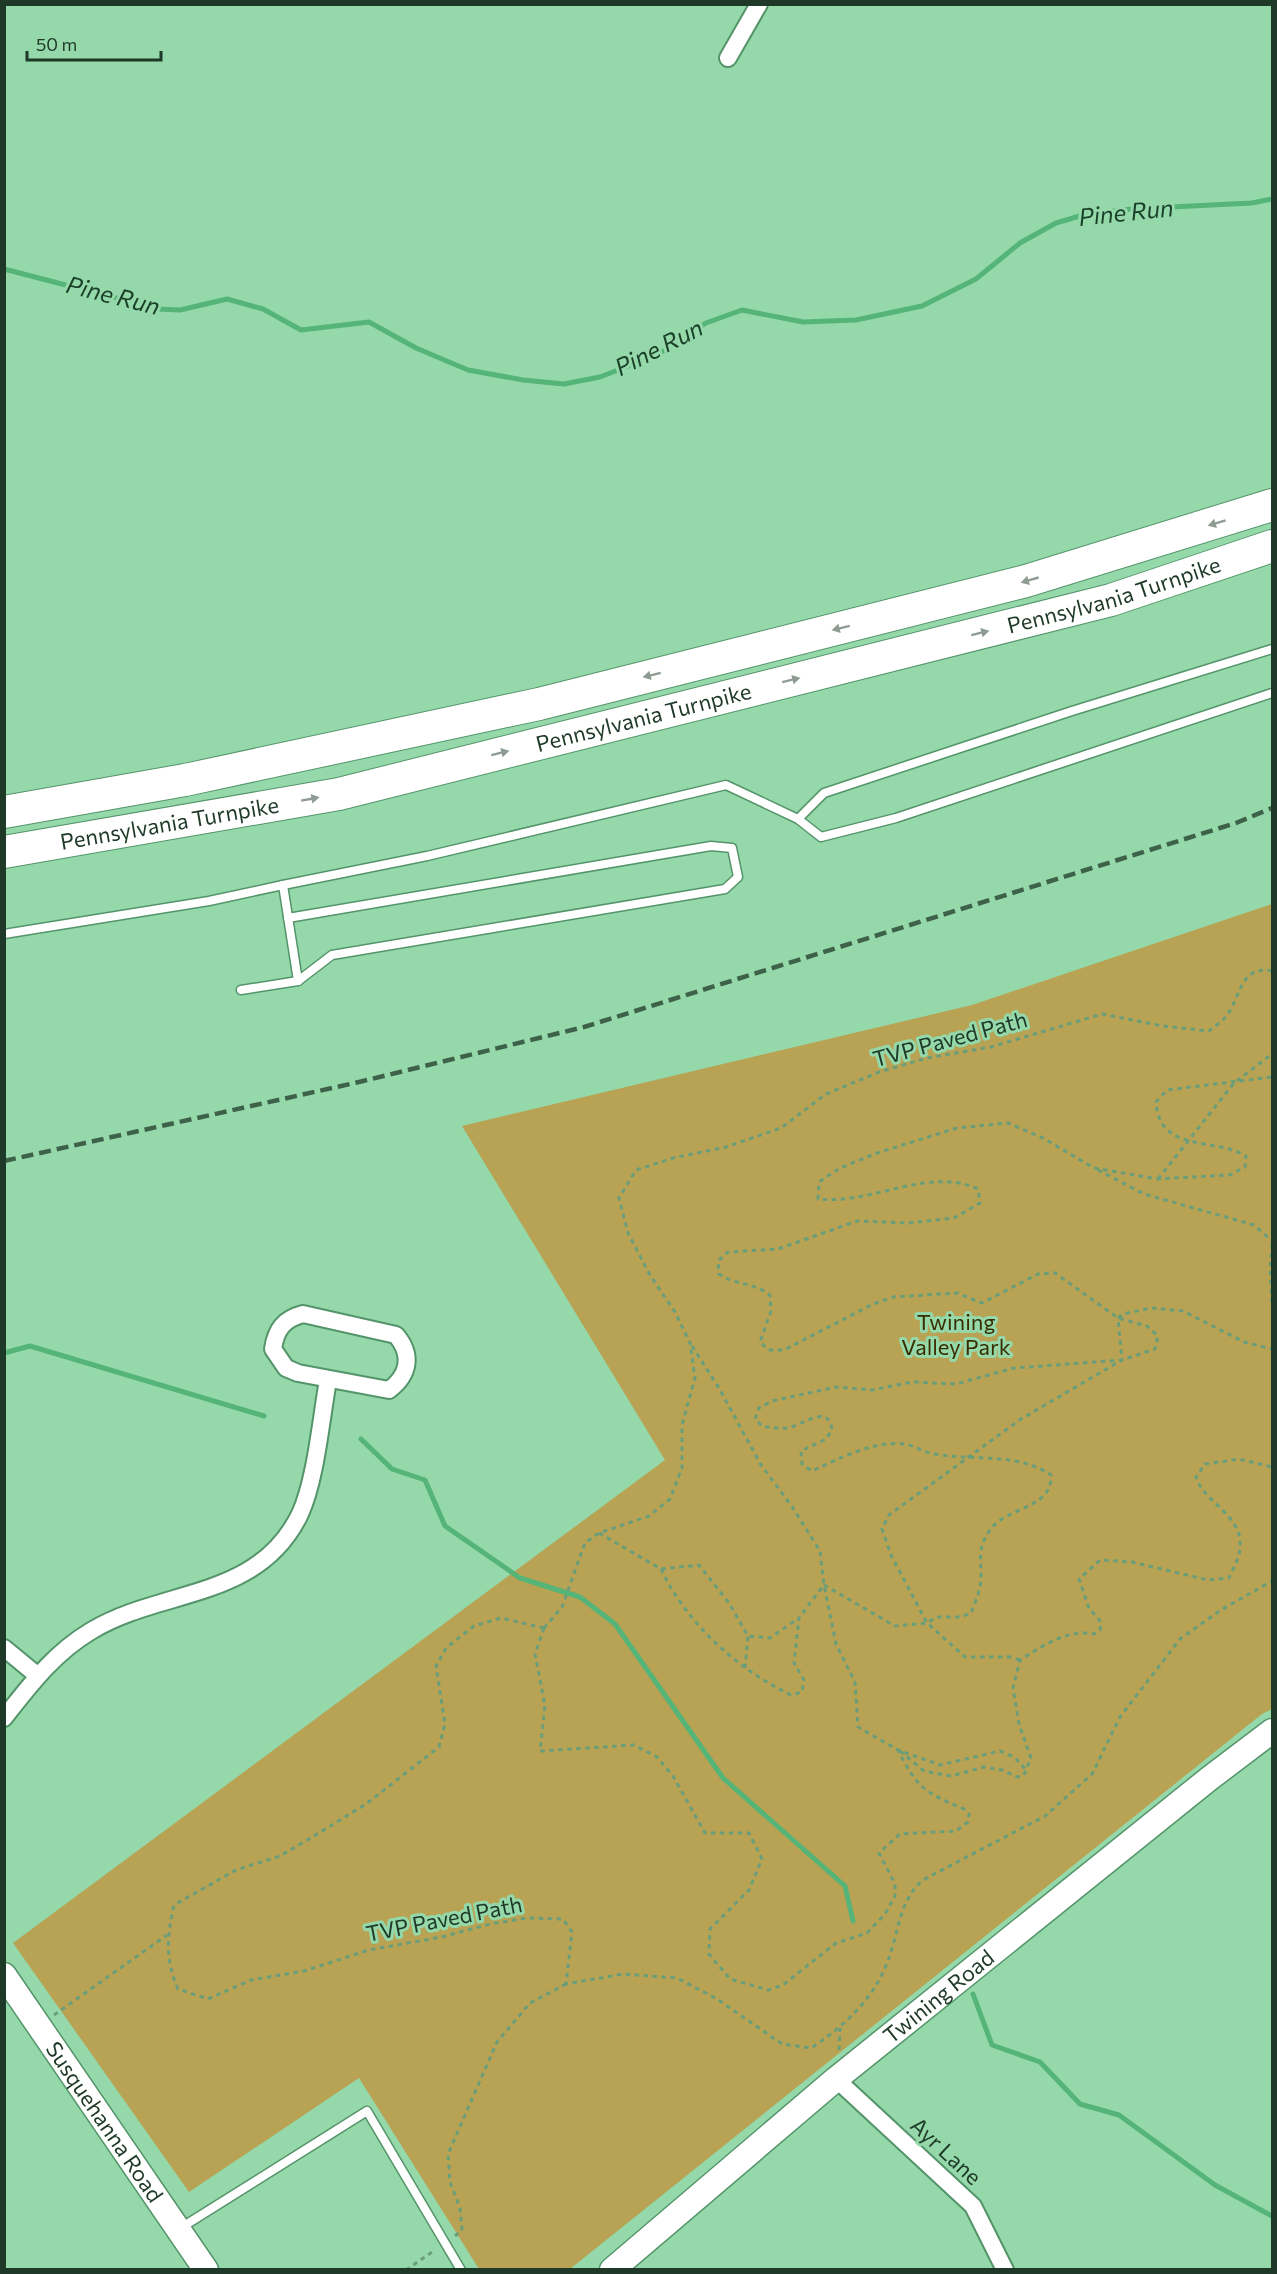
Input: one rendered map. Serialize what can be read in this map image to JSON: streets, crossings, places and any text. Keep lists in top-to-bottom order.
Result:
{
  "streets": {
    "highway": ["Pennsylvania Turnpike"],
    "street": ["Twining Road", "Susquehanna Road", "Ayr Lane"],
    "path": ["TVP Paved Path"]
  },
  "crossings": [
    ["Twining Road", "Ayr Lane"]
  ],
  "water": ["Pine Run"],
  "parks": ["Twining Valley Park"],
  "scale_bar": "50 m"
}
